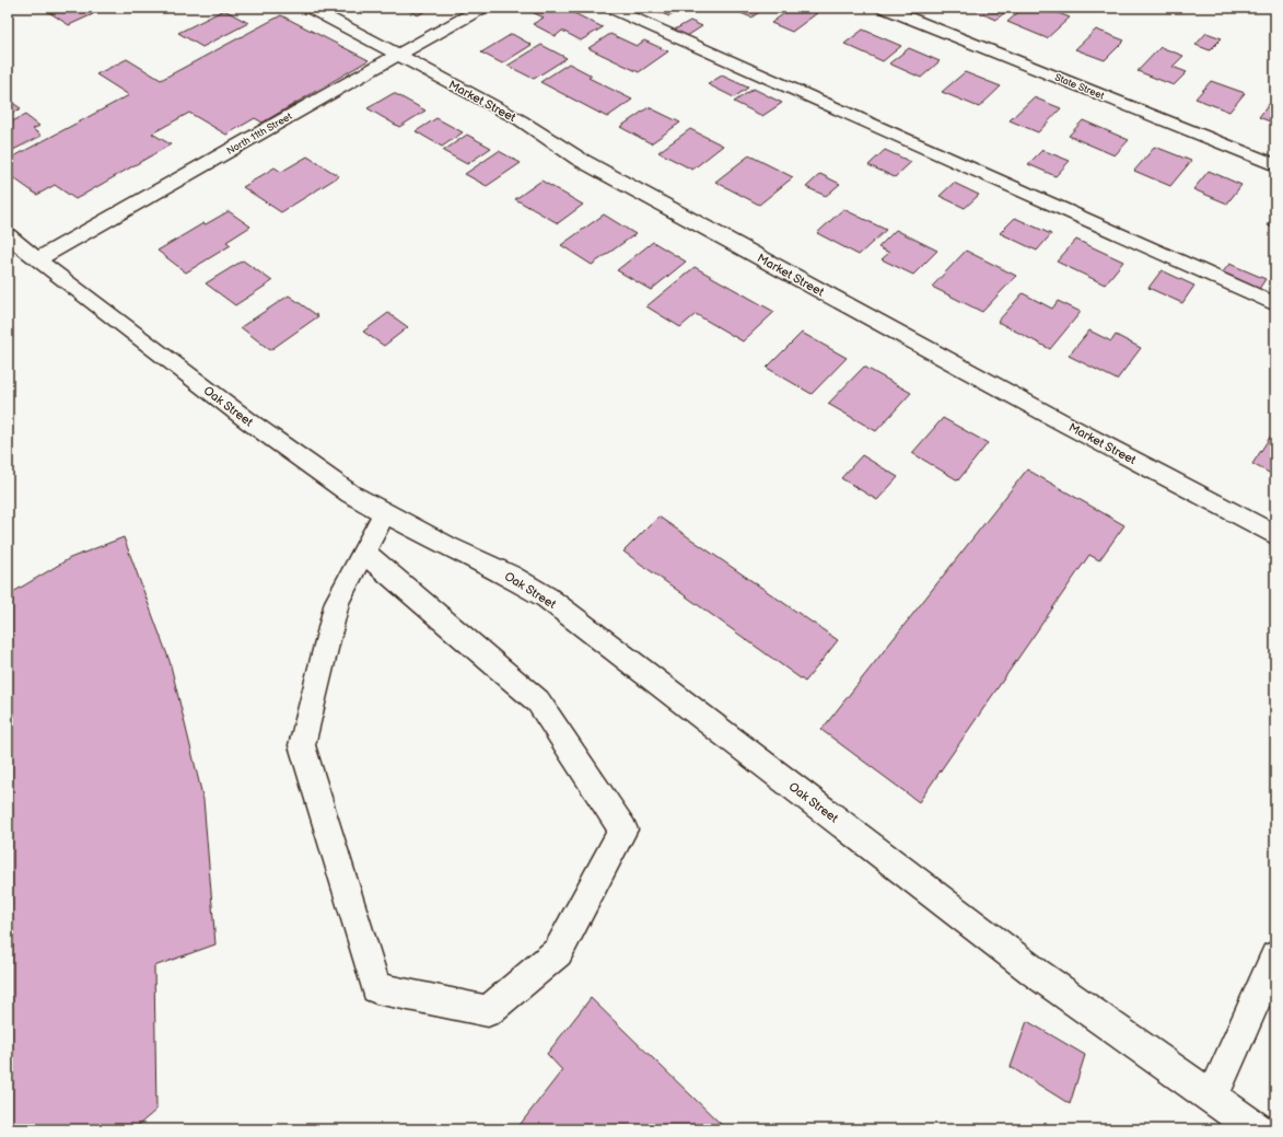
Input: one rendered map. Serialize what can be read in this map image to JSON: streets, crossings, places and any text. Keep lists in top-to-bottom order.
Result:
{
  "streets": {
    "street": [
      "State Street",
      "Market Street",
      "North 11th Street",
      "Oak Street"
    ]
  },
  "crossings": [
    ["Market Street", "North 11th Street"],
    ["North 11th Street", "Oak Street"]
  ]
}
